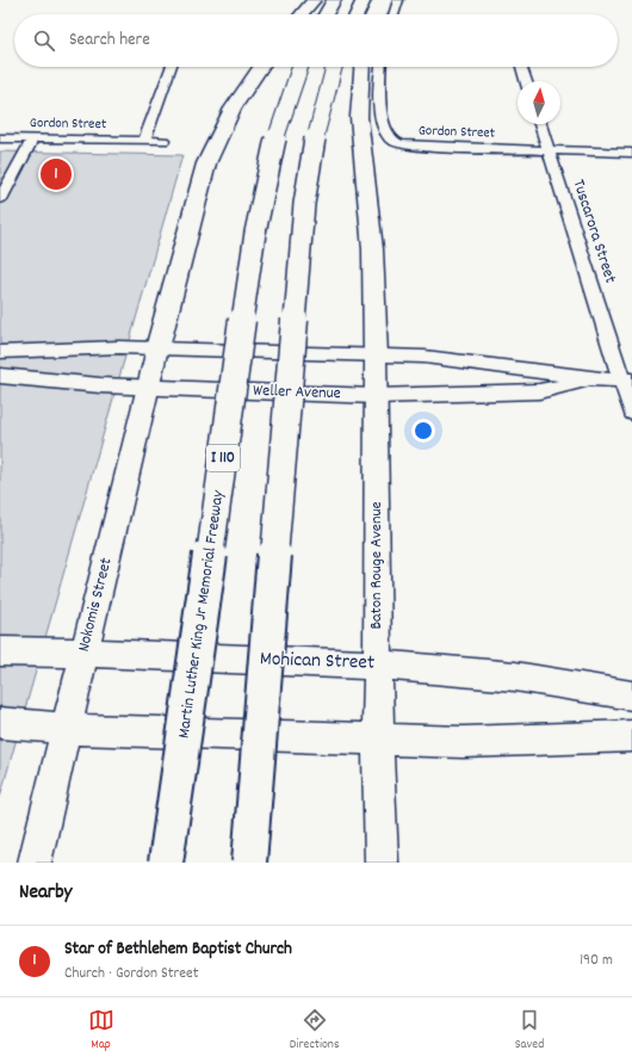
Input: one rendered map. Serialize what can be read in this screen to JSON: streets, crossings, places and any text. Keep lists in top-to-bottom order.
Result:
{
  "streets": {
    "highway": ["I 110", "Martin Luther King Jr Memorial Freeway"],
    "street": [
      "Gordon Street",
      "Tuscarora Street",
      "Weller Avenue",
      "Baton Rouge Avenue",
      "Nokomis Street",
      "Mohican Street"
    ]
  },
  "crossings": [
    ["Gordon Street", "Tuscarora Street"],
    ["Tuscarora Street", "Weller Avenue"],
    ["Weller Avenue", "Baton Rouge Avenue"],
    ["Weller Avenue", "Nokomis Street"],
    ["Baton Rouge Avenue", "Mohican Street"],
    ["Nokomis Street", "Mohican Street"]
  ],
  "north": "top",
  "page": {
    "search": "Search here",
    "pins": "1",
    "heading": "Nearby",
    "list": [
      {
        "mark": "1",
        "name": "Star of Bethlehem Baptist Church",
        "note": "Church · Gordon Street",
        "value": "190 m"
      }
    ],
    "nav": ["Map", "Directions", "Saved"]
  }
}
